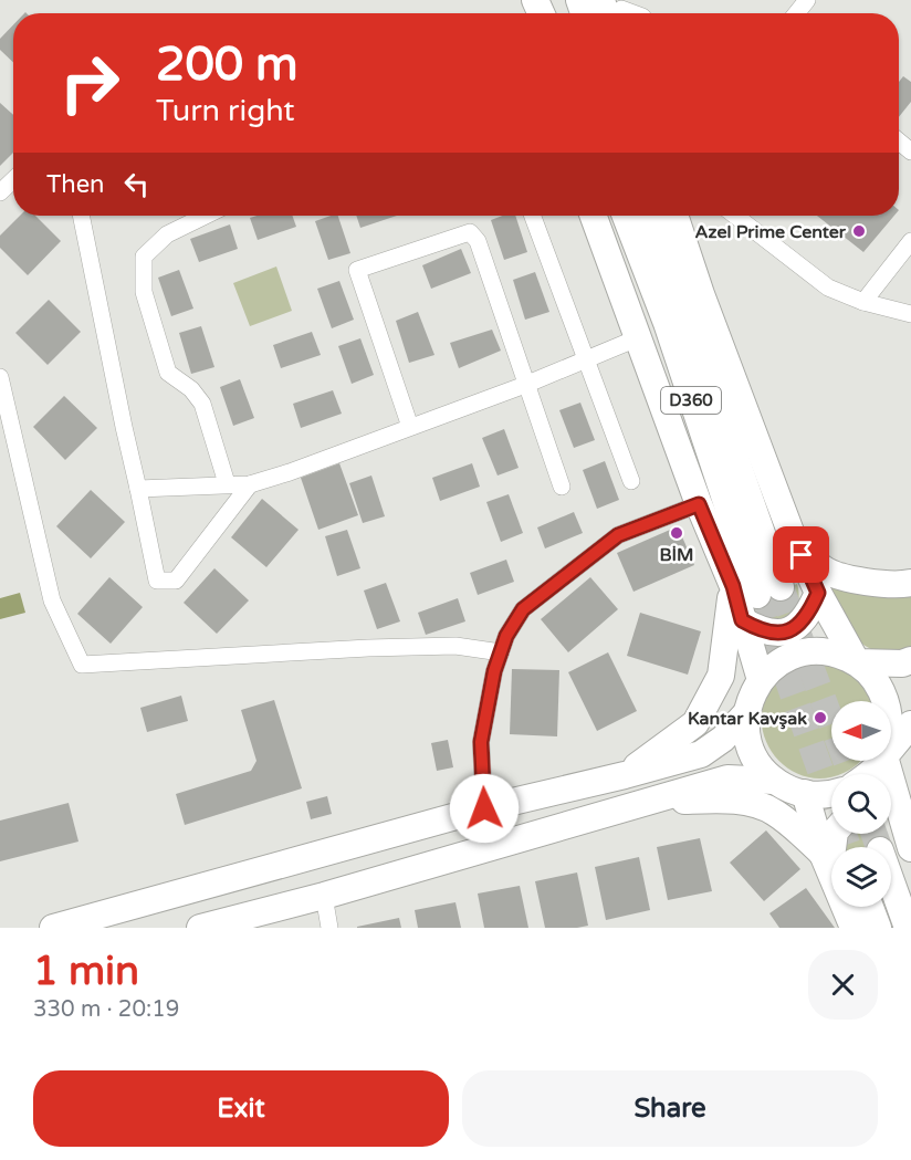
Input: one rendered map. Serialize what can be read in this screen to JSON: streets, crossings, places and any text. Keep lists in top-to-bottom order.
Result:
{
  "streets": {
    "highway": ["D360"]
  },
  "places": ["Azel Prime Center", "BİM", "Kantar Kavşak"],
  "north": "left",
  "page": {
    "turn": ["200 m", "Turn right"],
    "then": "Then",
    "heading": ["1 min", "330 m · 20:19"],
    "buttons": ["Exit", "Share"]
  }
}
